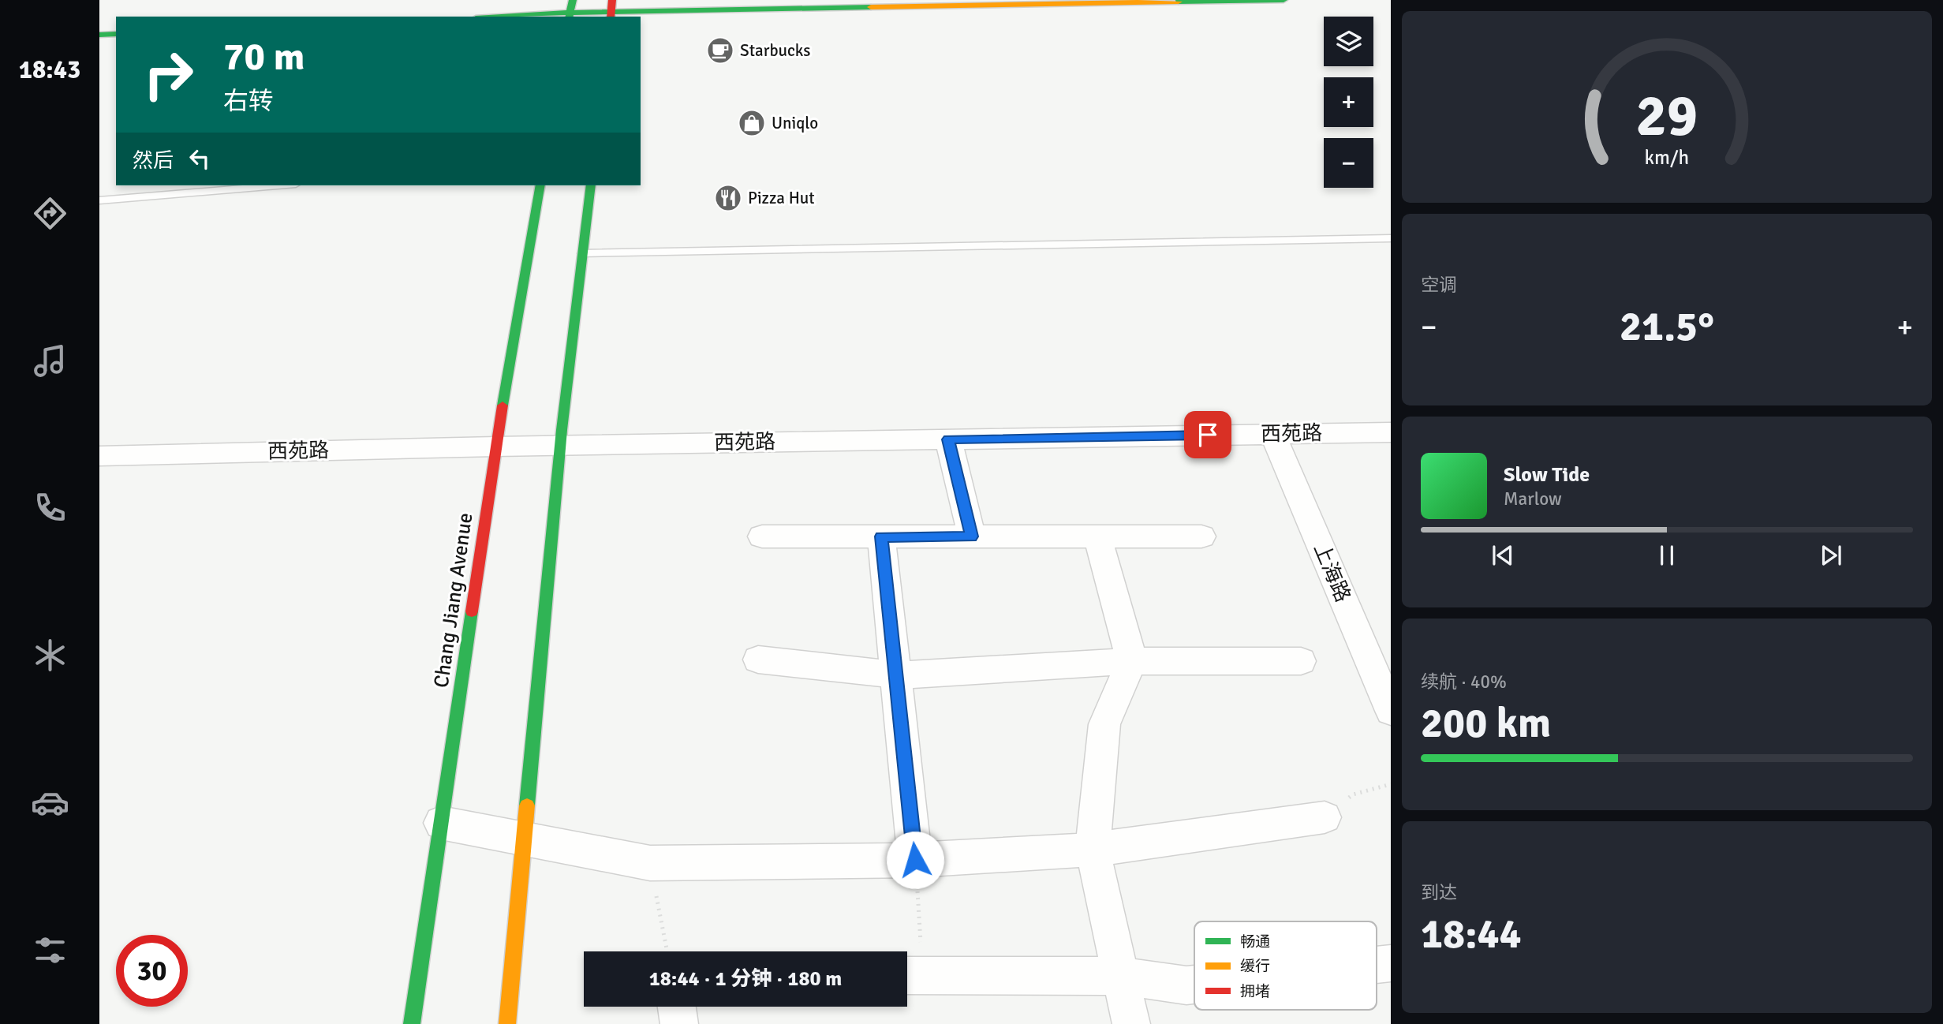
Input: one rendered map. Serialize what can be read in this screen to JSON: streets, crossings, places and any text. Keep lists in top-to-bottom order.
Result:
{
  "streets": {
    "main road": ["Chang Jiang Avenue"],
    "street": ["西苑路", "上海路"]
  },
  "crossings": [
    ["西苑路", "上海路"],
    ["西苑路", "Chang Jiang Avenue"]
  ],
  "places": {
    "cafe": ["Starbucks"],
    "shop": ["Uniqlo"],
    "restaurant": ["Pizza Hut"]
  },
  "legend": ["畅通", "缓行", "拥堵"],
  "page": {
    "tabs": "18:43",
    "map_buttons": ["+", "−"],
    "turn": ["70 m", "右转"],
    "then": "然后",
    "tile": [
      "空调",
      ["续航 · 40%", "200 km"],
      ["到达", "18:44"]
    ],
    "heat": ["−", "21.5°", "+"],
    "song": ["Slow Tide", "Marlow"],
    "limit": "30",
    "trip": "18:44 · 1 分钟 · 180 m",
    "gauge": ["29", "km/h"]
  }
}
